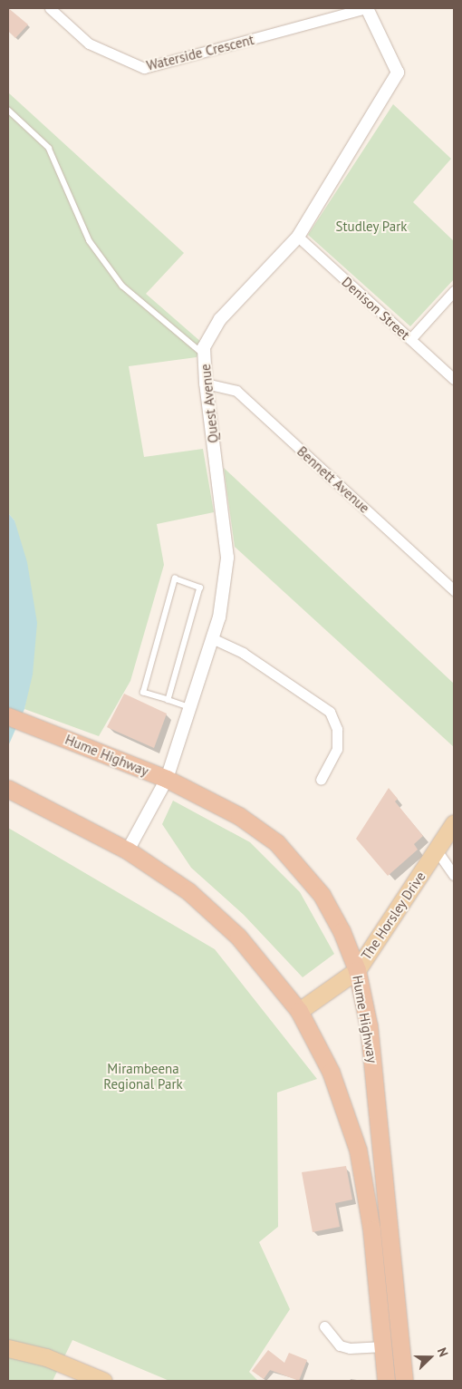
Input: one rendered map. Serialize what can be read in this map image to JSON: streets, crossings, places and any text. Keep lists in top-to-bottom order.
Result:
{
  "streets": {
    "highway": ["Hume Highway"],
    "main road": ["The Horsley Drive"],
    "street": [
      "Waterside Crescent",
      "Denison Street",
      "Quest Avenue",
      "Bennett Avenue"
    ]
  },
  "crossings": [
    ["Waterside Crescent", "Quest Avenue"],
    ["Denison Street", "Quest Avenue"],
    ["Quest Avenue", "Bennett Avenue"],
    ["Quest Avenue", "Hume Highway"],
    ["Hume Highway", "The Horsley Drive"]
  ],
  "parks": ["Studley Park", "Mirambeena Regional Park"],
  "north": "right"
}
